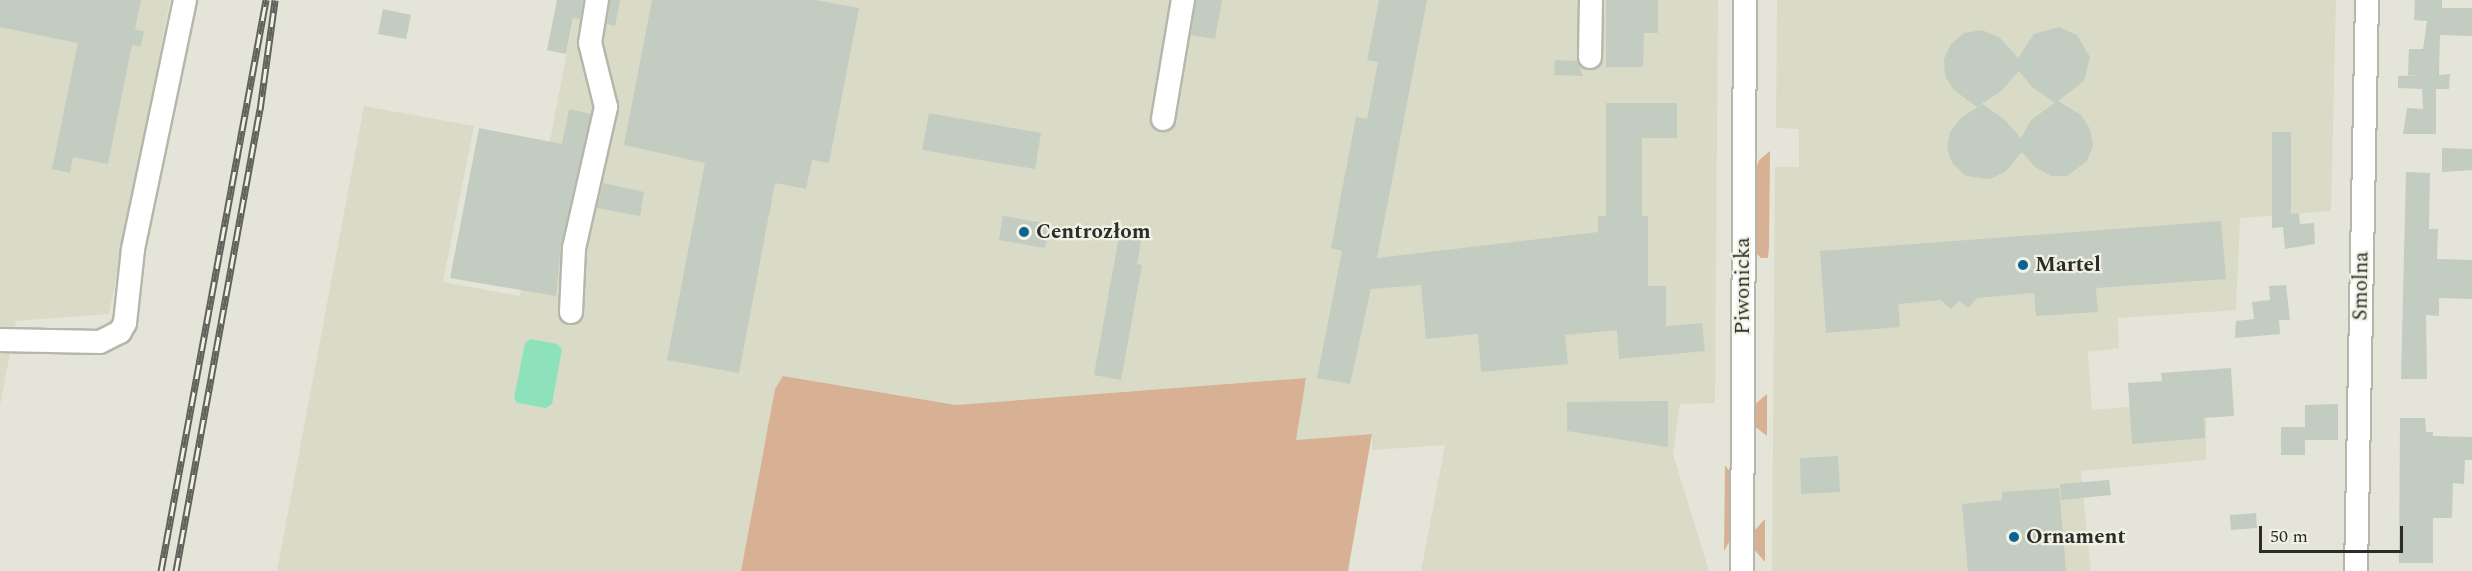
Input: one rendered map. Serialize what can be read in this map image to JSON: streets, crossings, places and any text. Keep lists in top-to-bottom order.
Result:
{
  "streets": {
    "street": ["Piwonicka", "Smolna"]
  },
  "places": ["Centrozłom", "Martel", "Ornament"],
  "scale_bar": "50 m"
}
